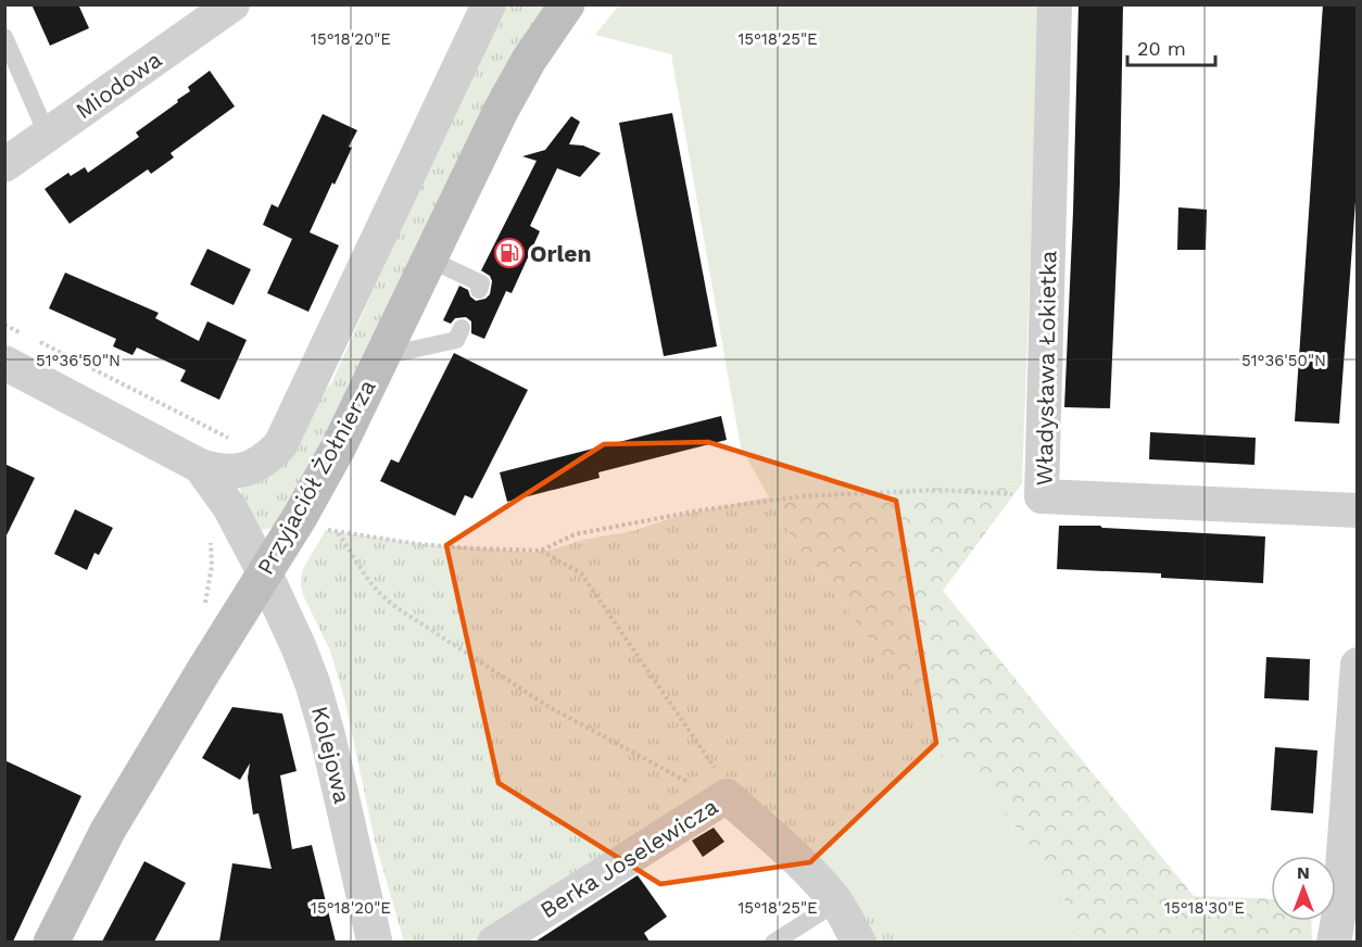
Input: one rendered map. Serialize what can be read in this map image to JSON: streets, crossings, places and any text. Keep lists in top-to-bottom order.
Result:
{
  "streets": {
    "main road": ["Przyjaciół Żołnierza"],
    "street": [
      "Miodowa",
      "Władysława Łokietka",
      "Kolejowa",
      "Berka Joselewicza"
    ]
  },
  "crossings": [
    ["Przyjaciół Żołnierza", "Kolejowa"]
  ],
  "places": {
    "fuel station": ["Orlen"]
  },
  "scale_bar": "20 m",
  "north": "top",
  "coordinates": [
    "15°18'20\"E",
    "15°18'25\"E",
    "51°36'50\"N",
    "15°18'30\"E"
  ]
}
